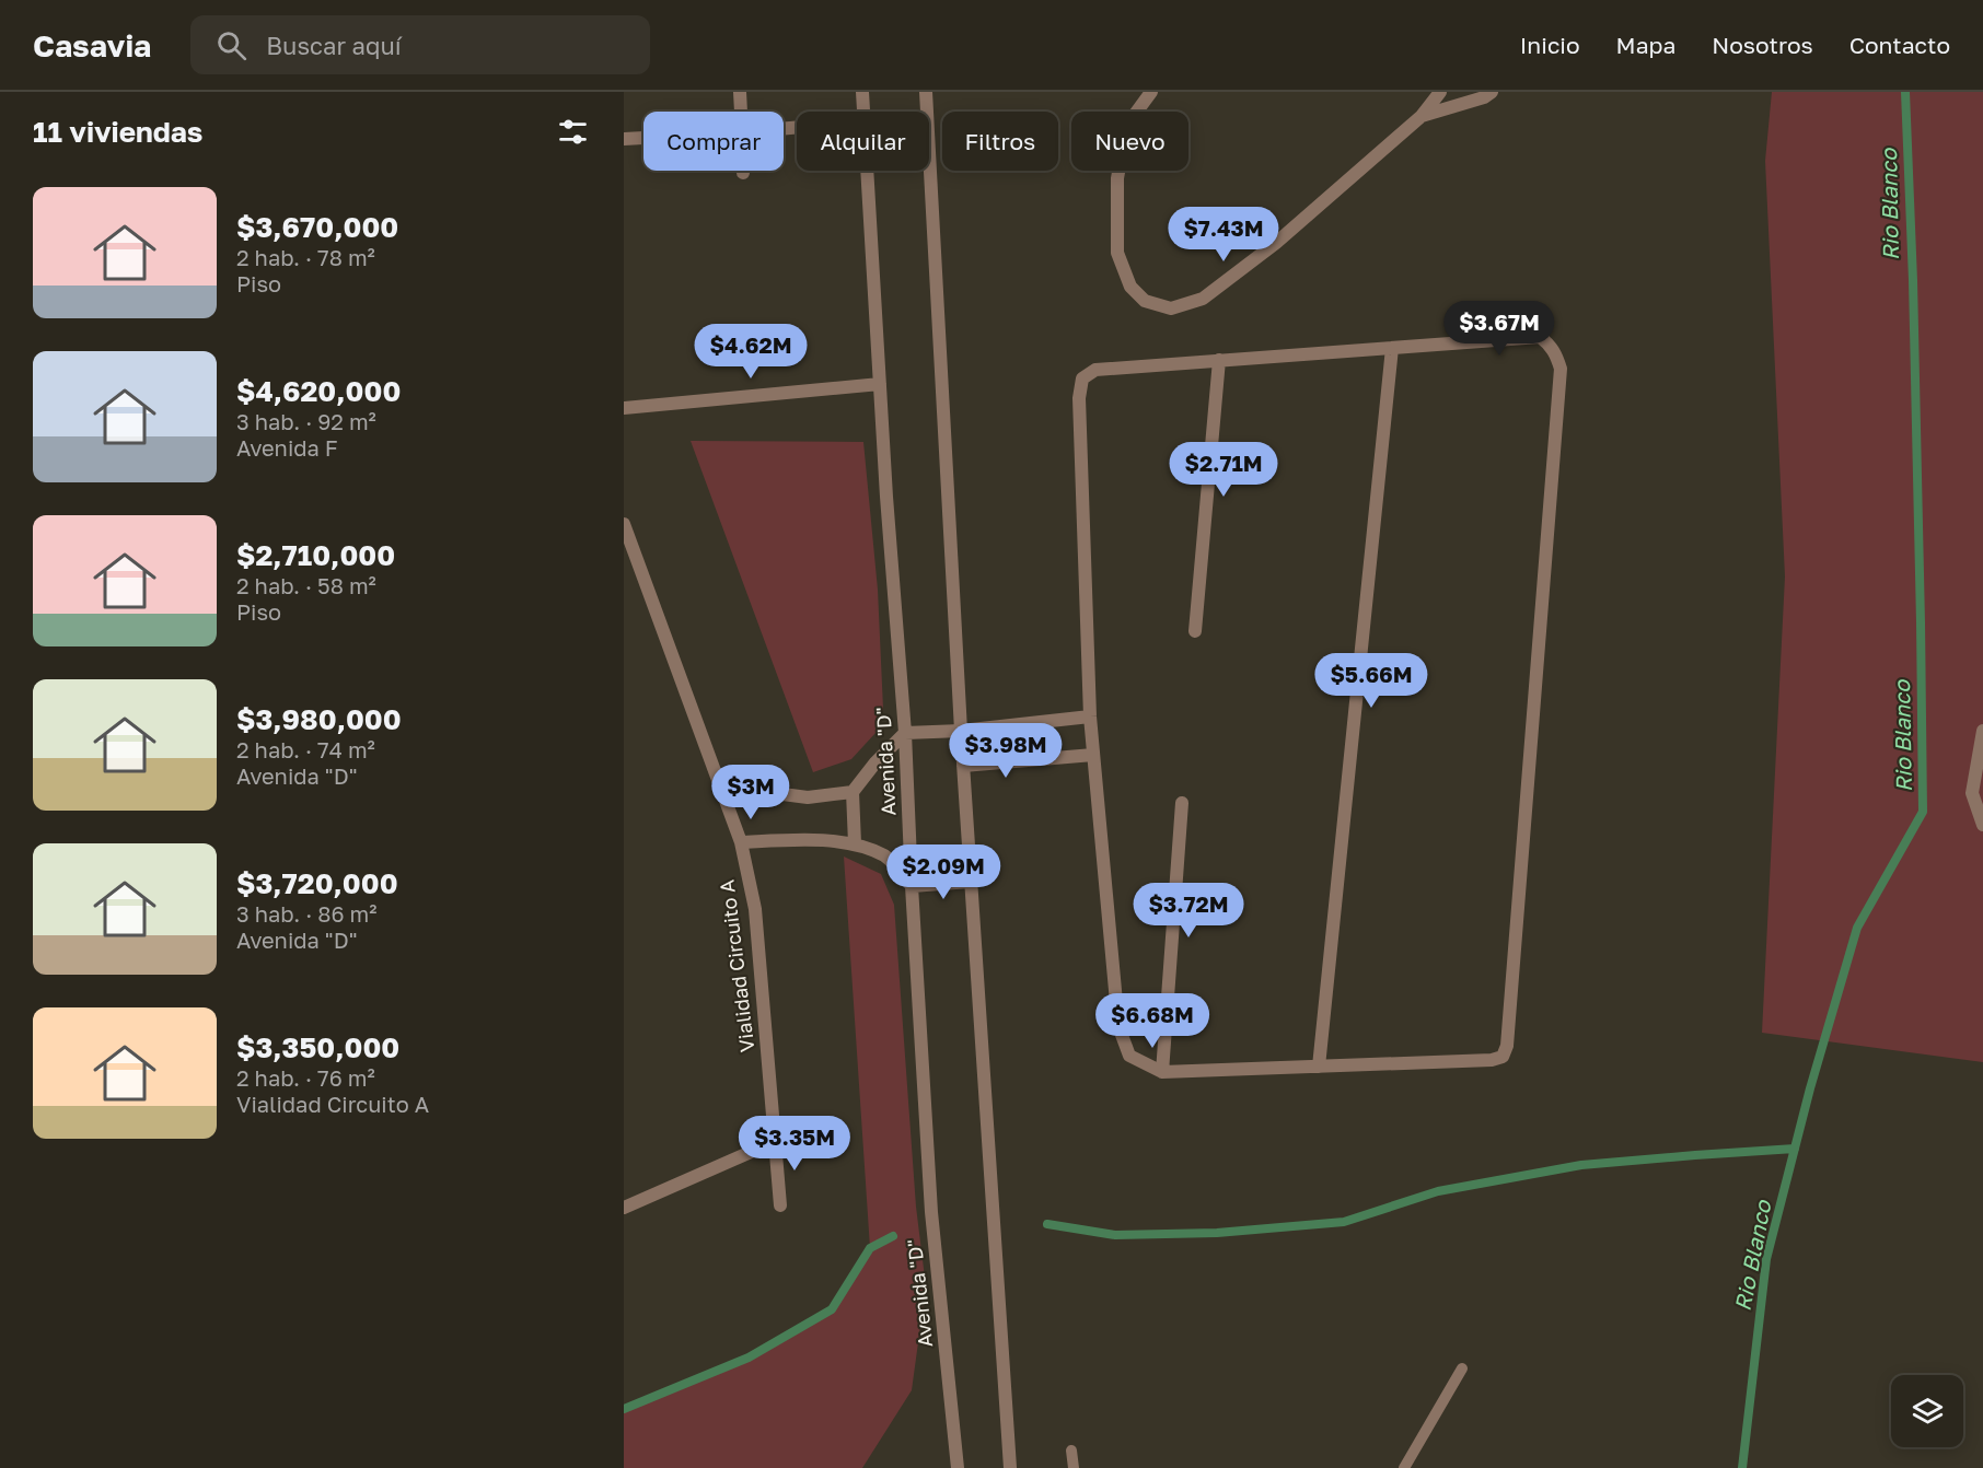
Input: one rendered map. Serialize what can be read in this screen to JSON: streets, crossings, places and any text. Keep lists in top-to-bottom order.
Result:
{
  "streets": {
    "street": ["Avenida \"D\"", "Vialidad Circuito A"]
  },
  "water": ["Rio Blanco"],
  "page": {
    "header": "Casavia",
    "search": "Buscar aquí",
    "nav": [
      "Inicio",
      "Mapa",
      "Nosotros",
      "Contacto"
    ],
    "heading": "11 viviendas",
    "chip": [
      "Comprar",
      "Alquilar",
      "Filtros",
      "Nuevo"
    ],
    "list": [
      {
        "name": "$3,670,000",
        "note": "2 hab. · 78 m² · Piso"
      },
      {
        "name": "$4,620,000",
        "note": "3 hab. · 92 m² · Avenida F"
      },
      {
        "name": "$2,710,000",
        "note": "2 hab. · 58 m² · Piso"
      },
      {
        "name": "$3,980,000",
        "note": "2 hab. · 74 m² · Avenida \"D\""
      },
      {
        "name": "$3,720,000",
        "note": "3 hab. · 86 m² · Avenida \"D\""
      },
      {
        "name": "$3,350,000",
        "note": "2 hab. · 76 m² · Vialidad Circuito A"
      }
    ],
    "price": [
      "$7.43M",
      "$3.67M",
      "$4.62M",
      "$2.71M",
      "$5.66M",
      "$3.98M",
      "$3M",
      "$2.09M",
      "$3.72M",
      "$6.68M",
      "$3.35M"
    ]
  }
}
